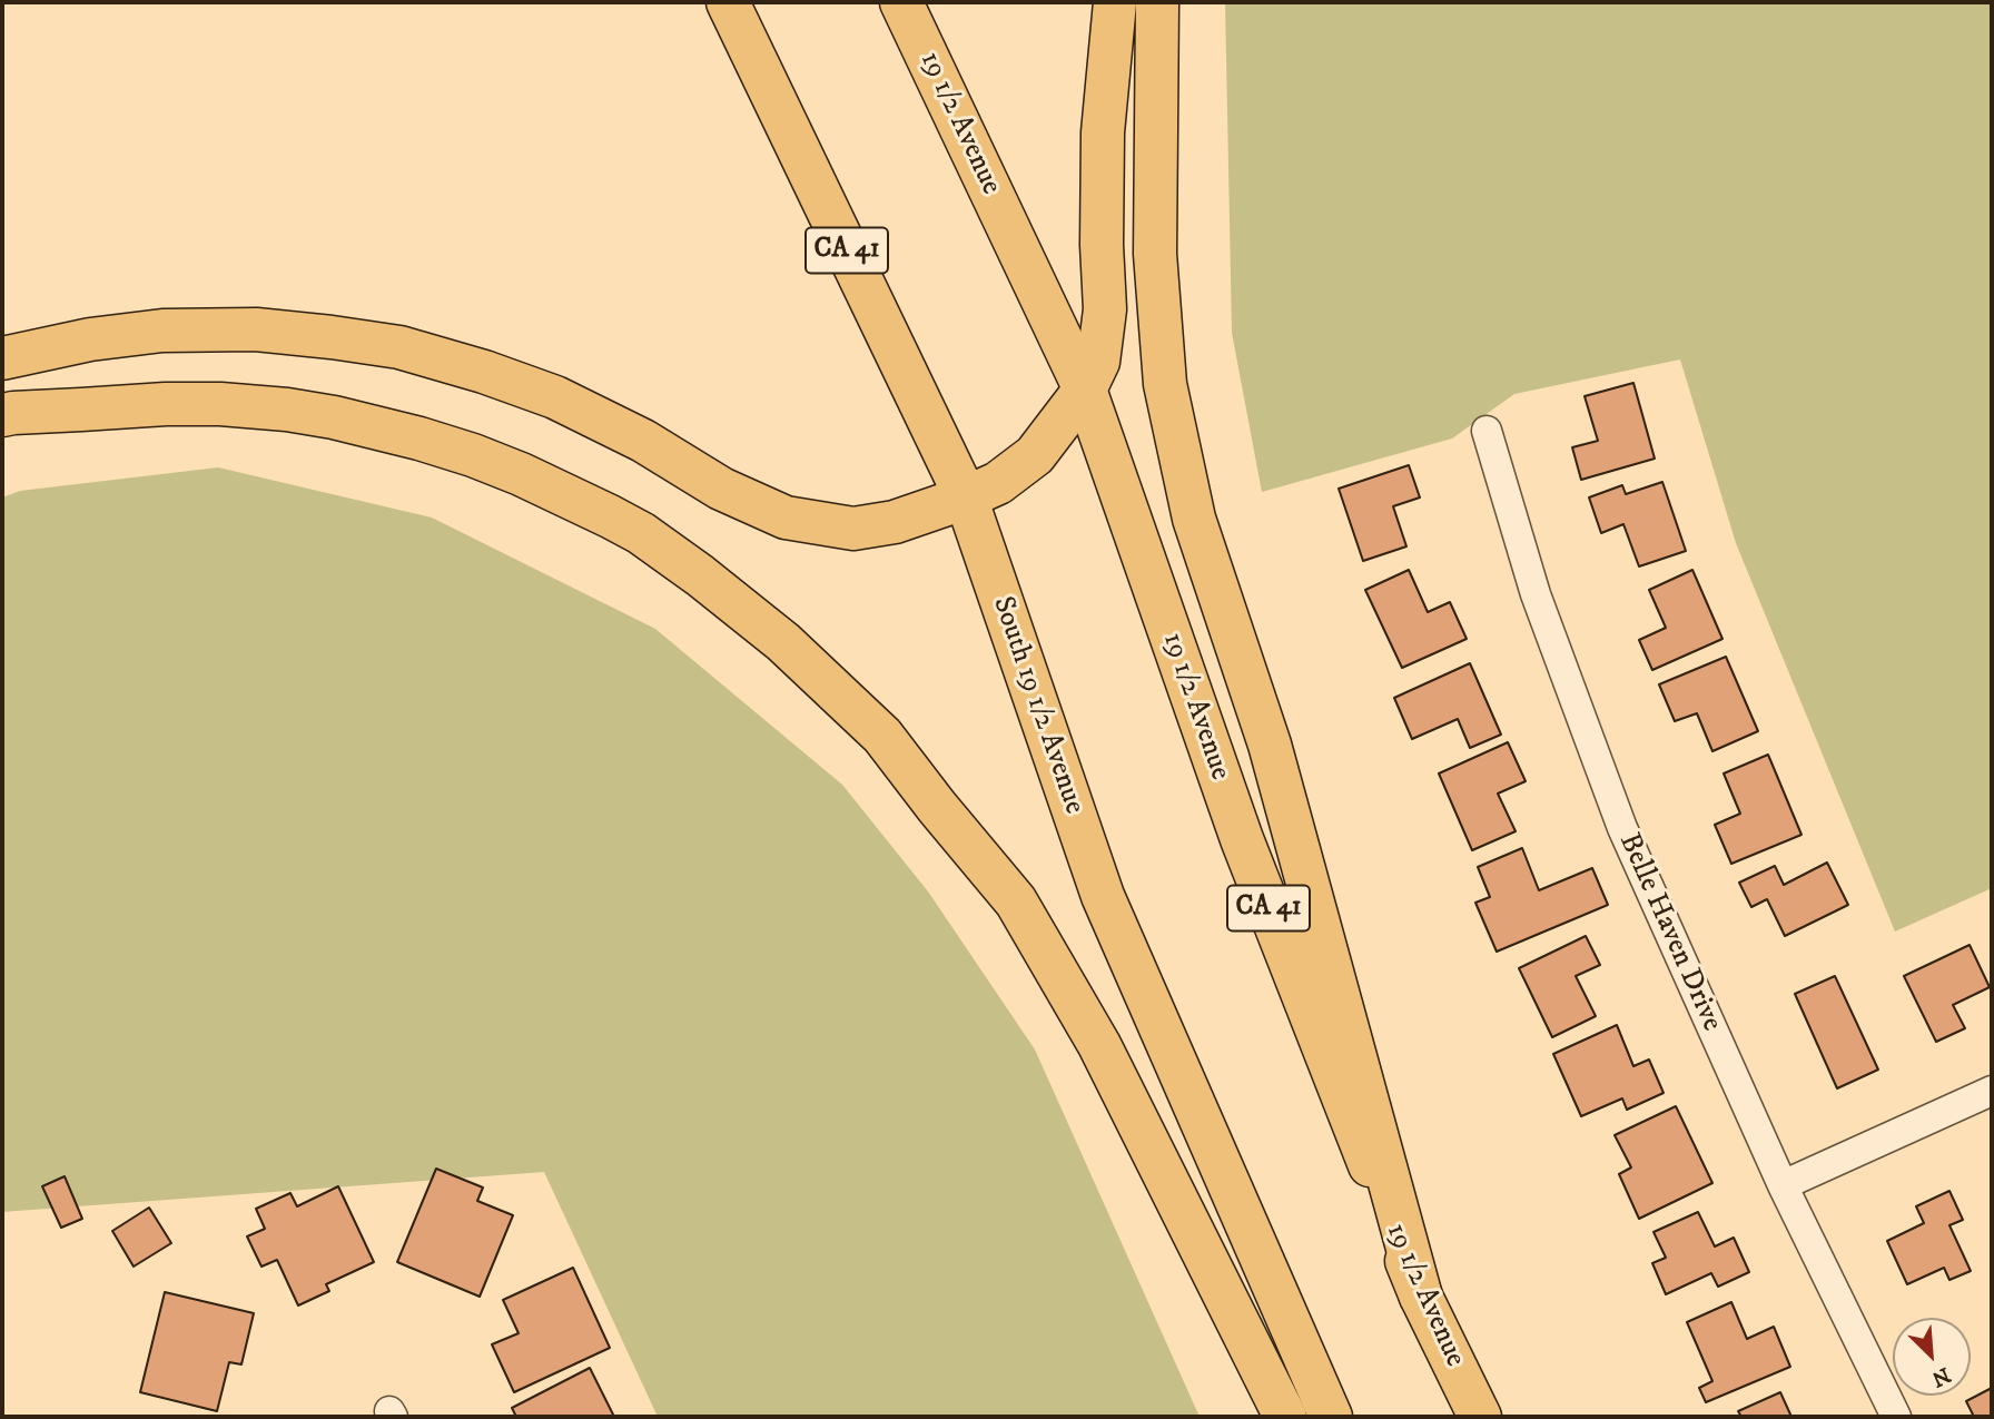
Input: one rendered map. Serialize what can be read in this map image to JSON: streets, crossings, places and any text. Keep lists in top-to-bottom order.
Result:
{
  "streets": {
    "highway": ["19 1/2 Avenue", "CA 41", "South 19 1/2 Avenue"],
    "street": ["Belle Haven Drive"]
  },
  "north": "bottom right"
}
